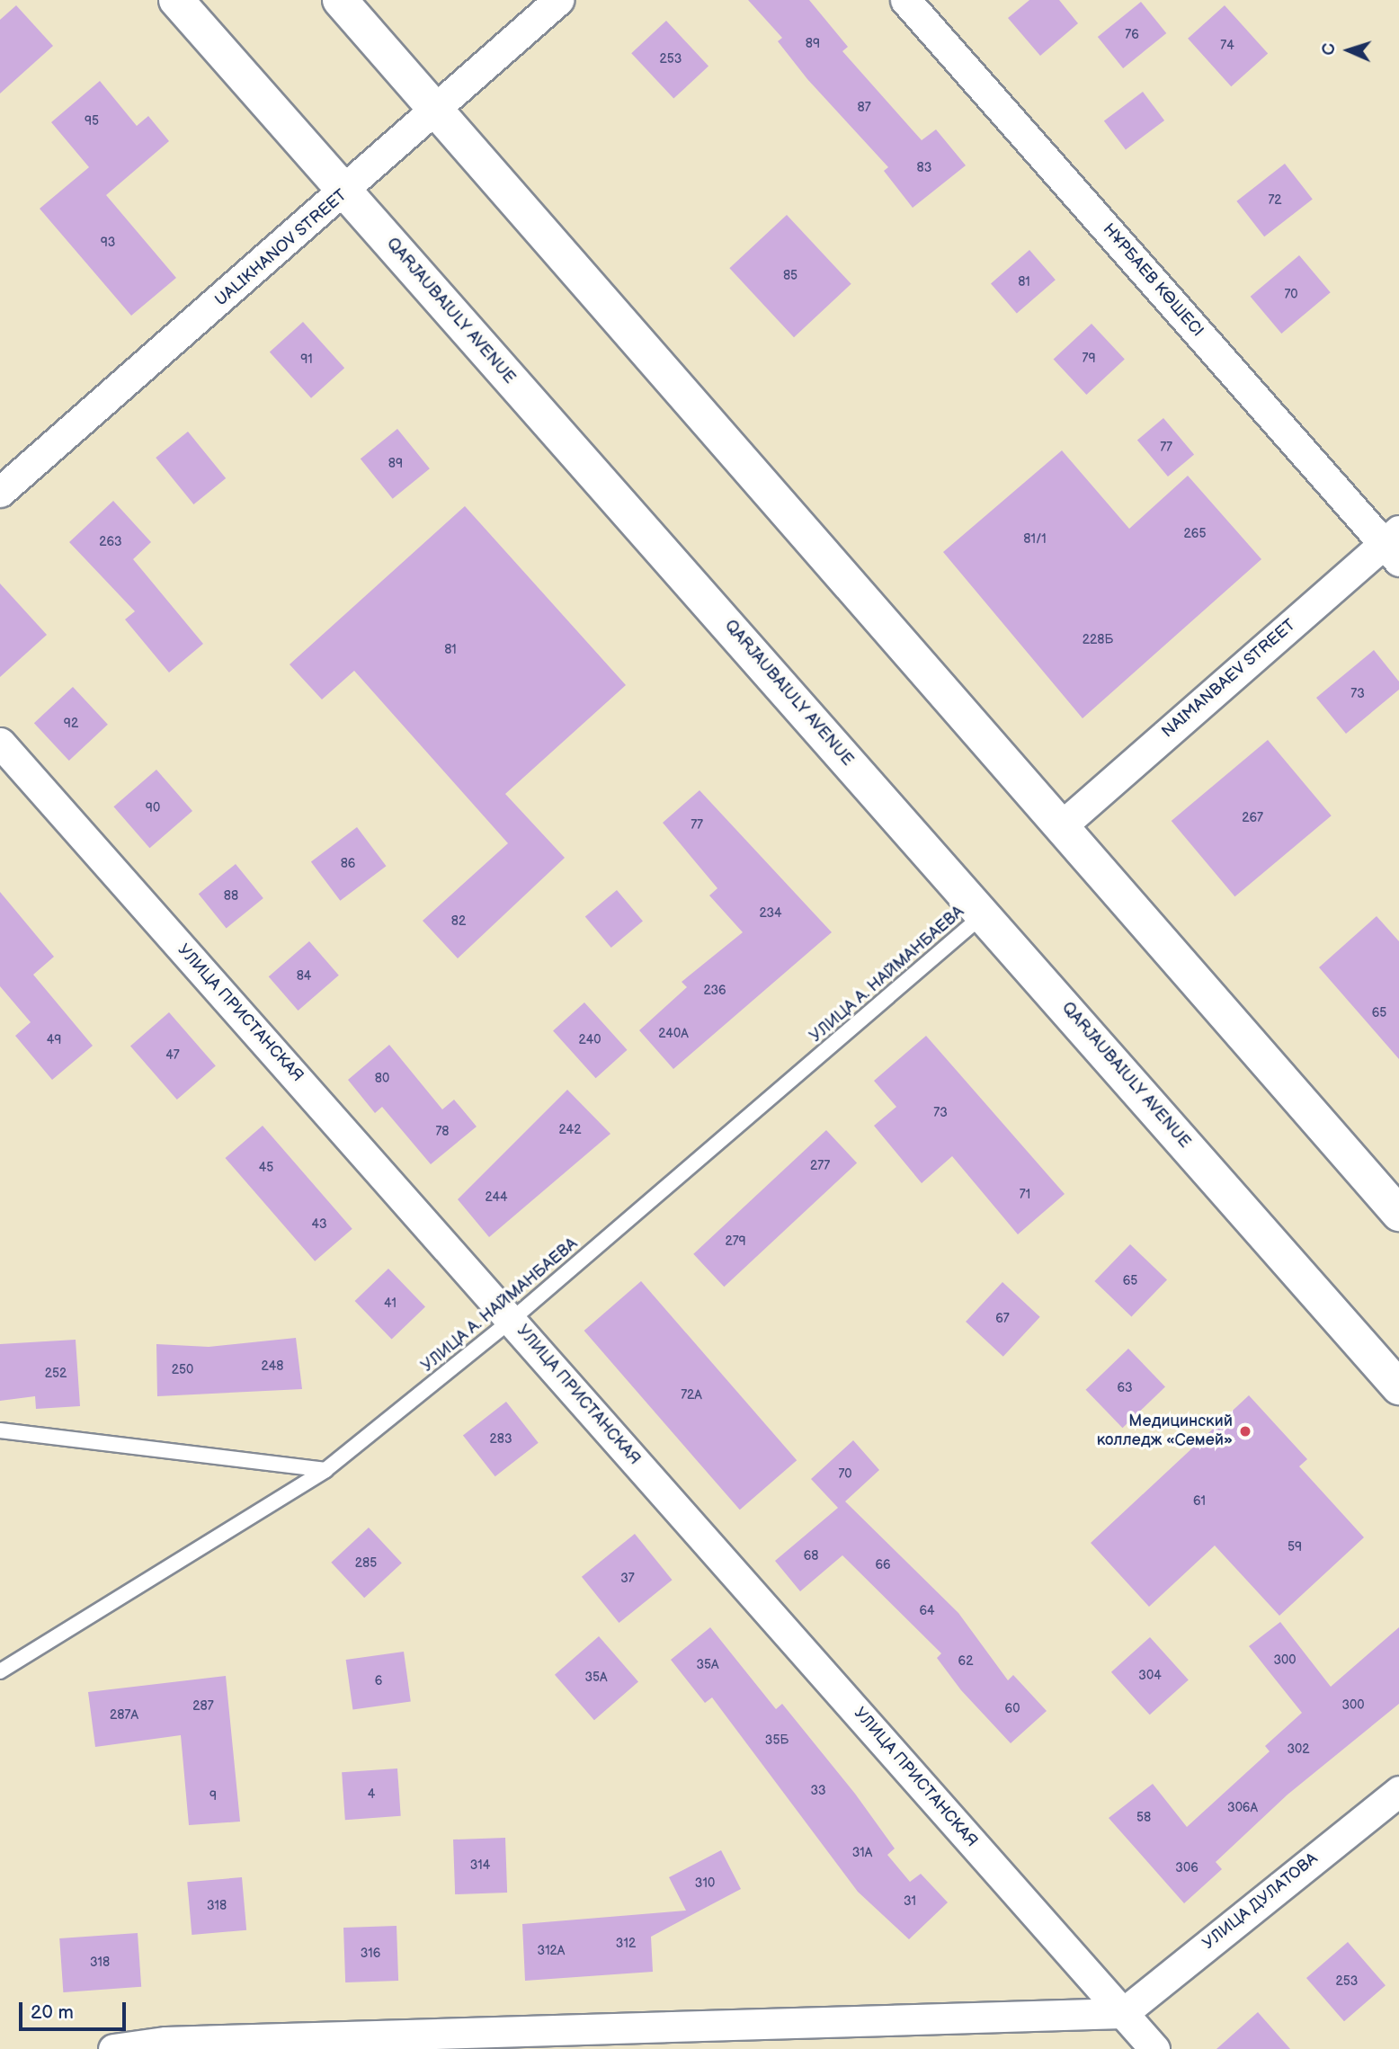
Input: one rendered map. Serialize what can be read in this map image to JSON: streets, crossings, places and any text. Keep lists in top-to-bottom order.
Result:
{
  "streets": {
    "highway": ["QARJAUBAIULY AVENUE"],
    "street": [
      "UALIKHANOV STREET",
      "НҰРБАЕВ КӨШЕСІ",
      "NAIMANBAEV STREET",
      "УЛИЦА ПРИСТАНСКАЯ",
      "УЛИЦА ДУЛАТОВА"
    ],
    "lane": ["УЛИЦА А. НАЙМАНБАЕВА"]
  },
  "crossings": [
    ["UALIKHANOV STREET", "QARJAUBAIULY AVENUE"],
    ["НҰРБАЕВ КӨШЕСІ", "NAIMANBAEV STREET"],
    ["QARJAUBAIULY AVENUE", "УЛИЦА А. НАЙМАНБАЕВА"],
    ["УЛИЦА А. НАЙМАНБАЕВА", "УЛИЦА ПРИСТАНСКАЯ"],
    ["УЛИЦА ПРИСТАНСКАЯ", "УЛИЦА ДУЛАТОВА"]
  ],
  "places": ["Медицинский колледж «Семей»"],
  "house_numbers": [
    "76",
    "89",
    "74",
    "253",
    "87",
    "95",
    "83",
    "72",
    "93",
    "85",
    "81",
    "70",
    "79",
    "91",
    "77",
    "89",
    "265",
    "81/1",
    "263",
    "228Б",
    "81",
    "73",
    "92",
    "90",
    "267",
    "77",
    "86",
    "88",
    "234",
    "82",
    "84",
    "236",
    "65",
    "240A",
    "49",
    "240",
    "47",
    "80",
    "73",
    "242",
    "78",
    "277",
    "45",
    "71",
    "244",
    "43",
    "279",
    "65",
    "41",
    "67",
    "248",
    "250",
    "252",
    "63",
    "72A",
    "283",
    "70",
    "61",
    "59",
    "68",
    "285",
    "66",
    "37",
    "64",
    "300",
    "62",
    "35А",
    "304",
    "35A",
    "6",
    "300",
    "287",
    "60",
    "287А",
    "35Б",
    "302",
    "33",
    "4",
    "9",
    "306A",
    "58",
    "31A",
    "314",
    "306",
    "310",
    "31",
    "318",
    "312",
    "312A",
    "316",
    "318",
    "253"
  ],
  "scale_bar": "20 m",
  "north": "left"
}
